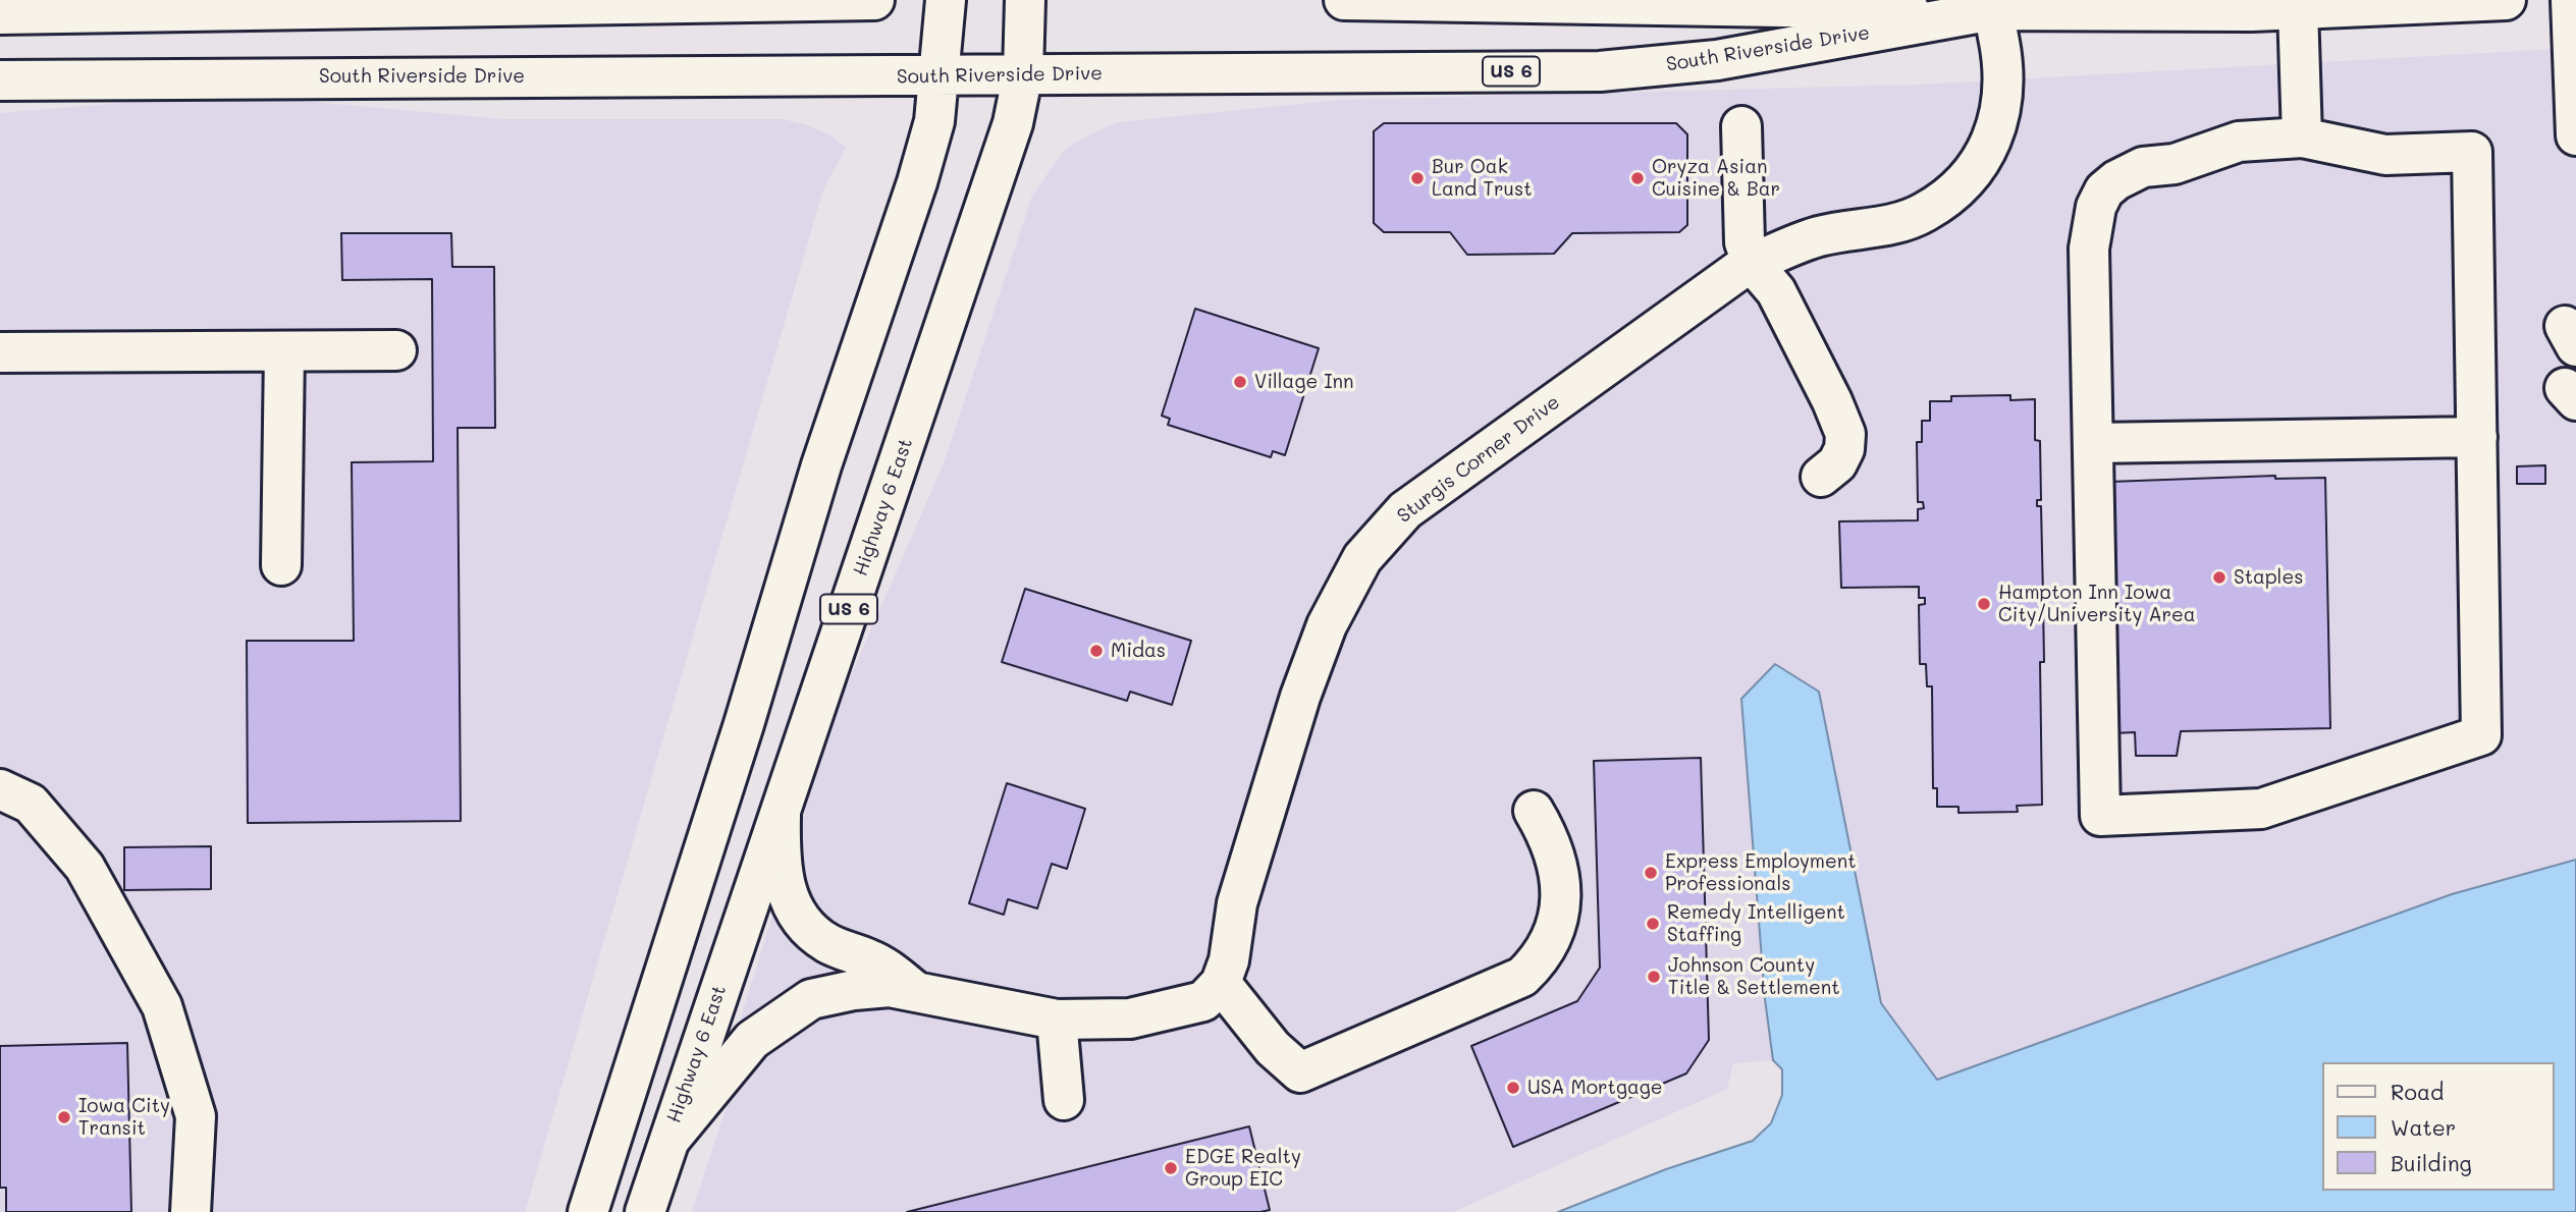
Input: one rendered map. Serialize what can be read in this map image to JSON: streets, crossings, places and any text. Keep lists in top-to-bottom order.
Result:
{
  "streets": {
    "main road": [
      "South Riverside Drive",
      "US 6",
      "Sturgis Corner Drive",
      "Highway 6 East"
    ]
  },
  "crossings": [
    ["South Riverside Drive", "Sturgis Corner Drive"],
    ["South Riverside Drive", "Highway 6 East"]
  ],
  "places": [
    "Bur Oak Land Trust",
    "Oryza Asian Cuisine & Bar",
    "Village Inn",
    "Staples",
    "Hampton Inn Iowa City/University Area",
    "Midas",
    "Express Employment Professionals",
    "Remedy Intelligent Staffing",
    "Johnson County Title & Settlement",
    "USA Mortgage",
    "Iowa City Transit",
    "EDGE Realty Group EIC"
  ],
  "legend": ["Road", "Water", "Building"]
}
